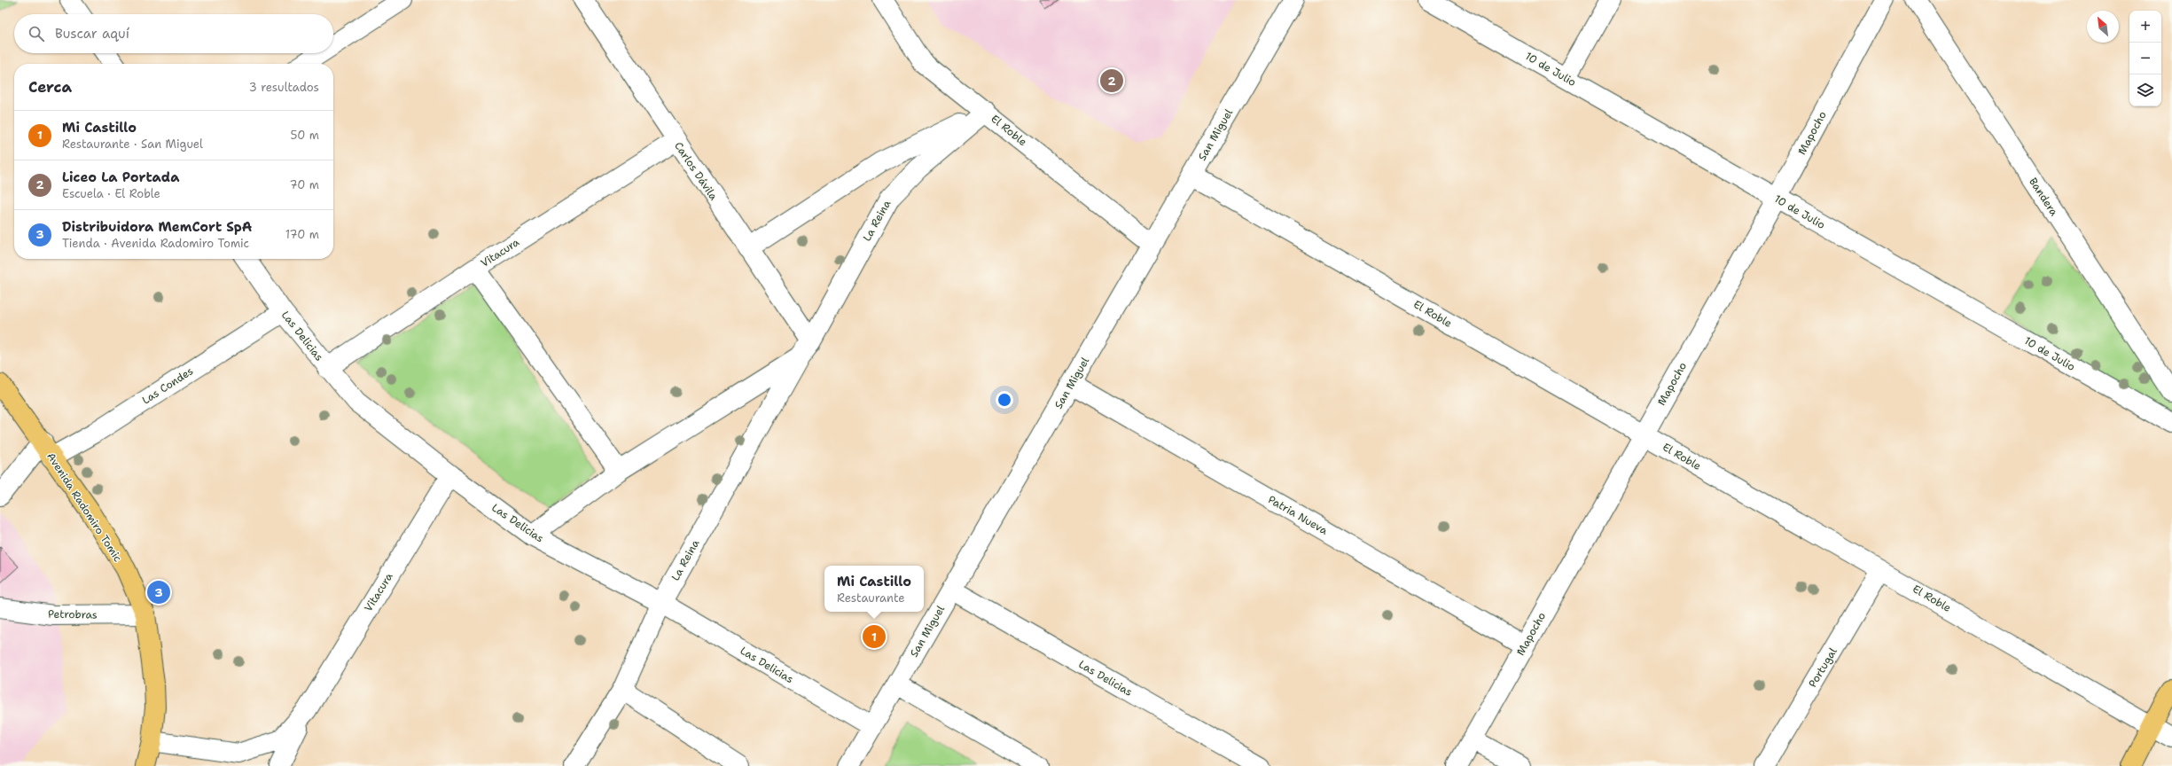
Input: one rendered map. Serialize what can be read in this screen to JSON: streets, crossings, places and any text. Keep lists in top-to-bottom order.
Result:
{
  "streets": {
    "main road": ["Avenida Radomiro Tomic"],
    "street": [
      "10 de Julio",
      "El Roble",
      "Mapocho",
      "San Miguel",
      "Carlos Dávila",
      "Bandera",
      "La Reina",
      "Vitacura",
      "Las Delicias",
      "Las Condes",
      "Patria Nueva",
      "Petrobras",
      "Portugal"
    ]
  },
  "crossings": [
    ["10 de Julio", "Mapocho"],
    ["El Roble", "Mapocho"],
    ["El Roble", "San Miguel"],
    ["El Roble", "La Reina"],
    ["El Roble", "Portugal"],
    ["Mapocho", "Patria Nueva"],
    ["San Miguel", "Las Delicias"],
    ["San Miguel", "Patria Nueva"],
    ["Carlos Dávila", "La Reina"],
    ["Carlos Dávila", "Vitacura"],
    ["La Reina", "Las Delicias"],
    ["Vitacura", "Las Delicias"],
    ["Vitacura", "Avenida Radomiro Tomic"],
    ["Las Delicias", "Las Condes"],
    ["Las Condes", "Avenida Radomiro Tomic"],
    ["Avenida Radomiro Tomic", "Petrobras"]
  ],
  "north": "top left",
  "page": {
    "map_buttons": ["+", "−"],
    "search": "Buscar aquí",
    "heading": ["Cerca", "3 resultados"],
    "pins": ["2", "3", "1"],
    "list": [
      {
        "mark": "1",
        "name": "Mi Castillo",
        "note": "Restaurante · San Miguel",
        "value": "50 m"
      },
      {
        "mark": "2",
        "name": "Liceo La Portada",
        "note": "Escuela · El Roble",
        "value": "70 m"
      },
      {
        "mark": "3",
        "name": "Distribuidora MemCort SpA",
        "note": "Tienda · Avenida Radomiro Tomic",
        "value": "170 m"
      }
    ],
    "popup": ["Mi Castillo", "Restaurante"]
  }
}
